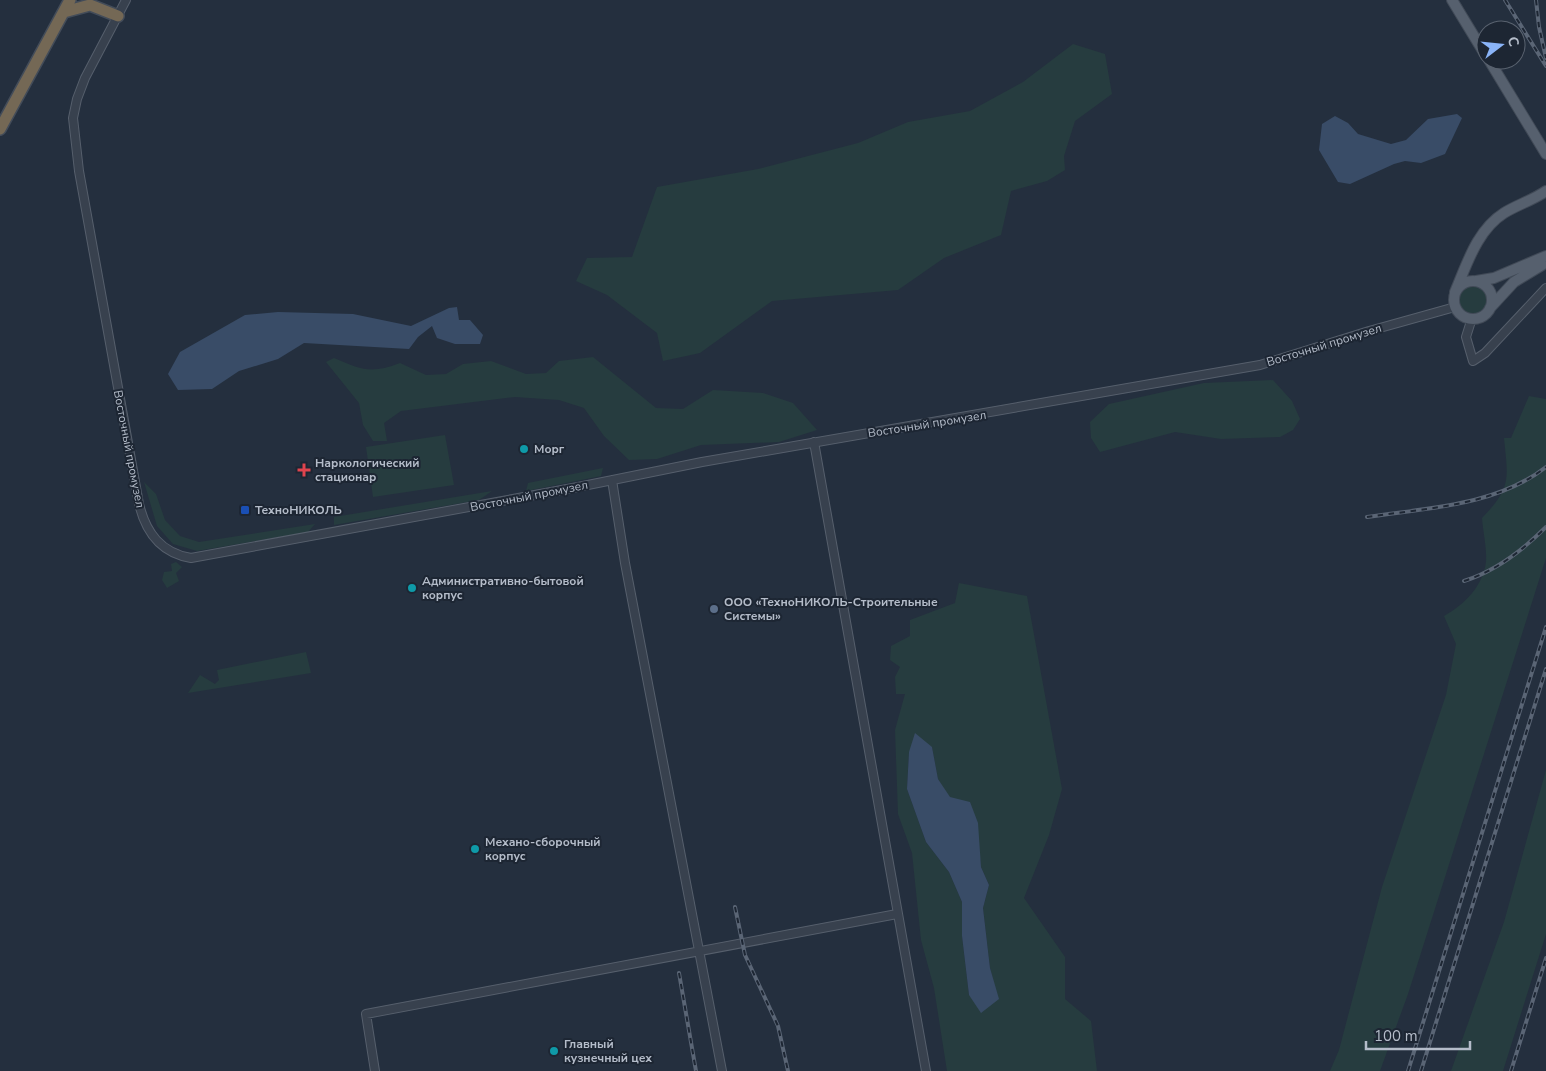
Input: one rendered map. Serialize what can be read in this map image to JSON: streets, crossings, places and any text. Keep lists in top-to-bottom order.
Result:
{
  "streets": {
    "street": ["Восточный промузел"]
  },
  "places": {
    "other": [
      "Морг",
      "Административно-бытовой корпус",
      "ООО «ТехноНИКОЛЬ-Строительные Системы»",
      "Механо-сборочный корпус",
      "Главный кузнечный цех"
    ],
    "health": ["Наркологический стационар"],
    "transit": ["ТехноНИКОЛЬ"]
  },
  "scale_bar": "100 m",
  "north": "right"
}
